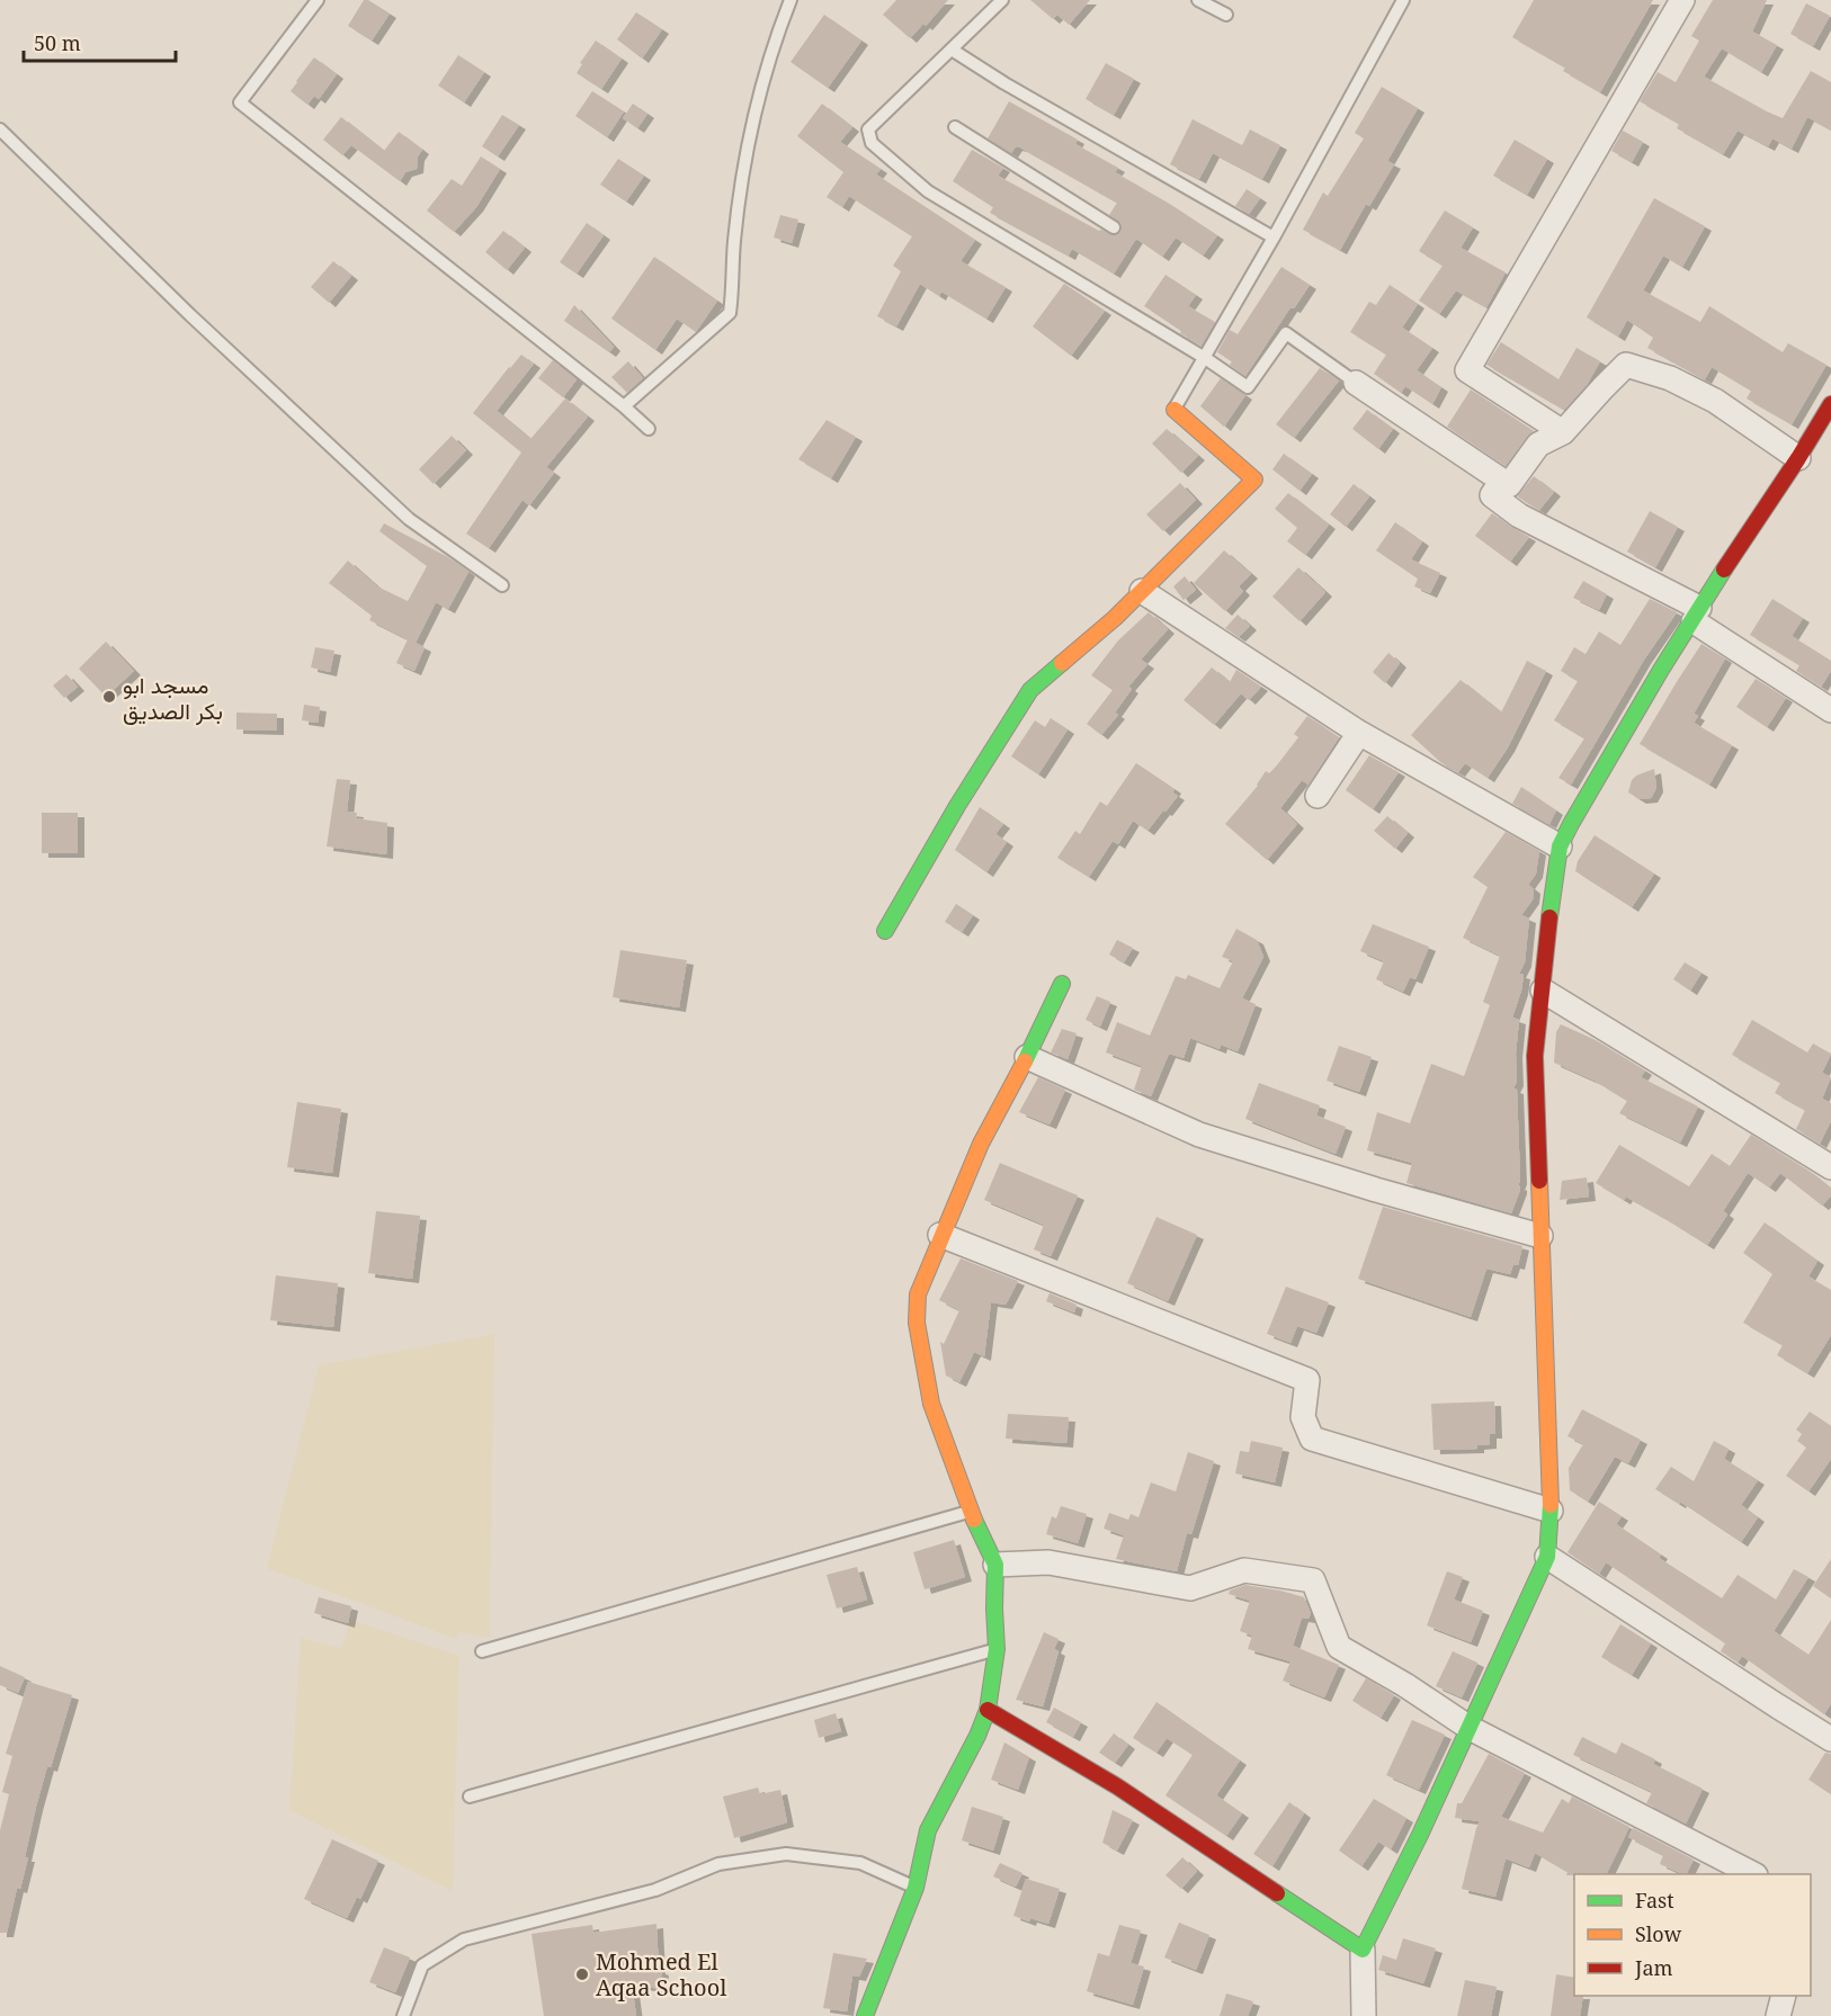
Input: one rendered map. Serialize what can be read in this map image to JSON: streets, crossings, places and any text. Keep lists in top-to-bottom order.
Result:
{
  "places": ["مسجد ابو بكر الصديق", "Mohmed El Aqaa School"],
  "legend": ["Fast", "Slow", "Jam"],
  "scale_bar": "50 m"
}
